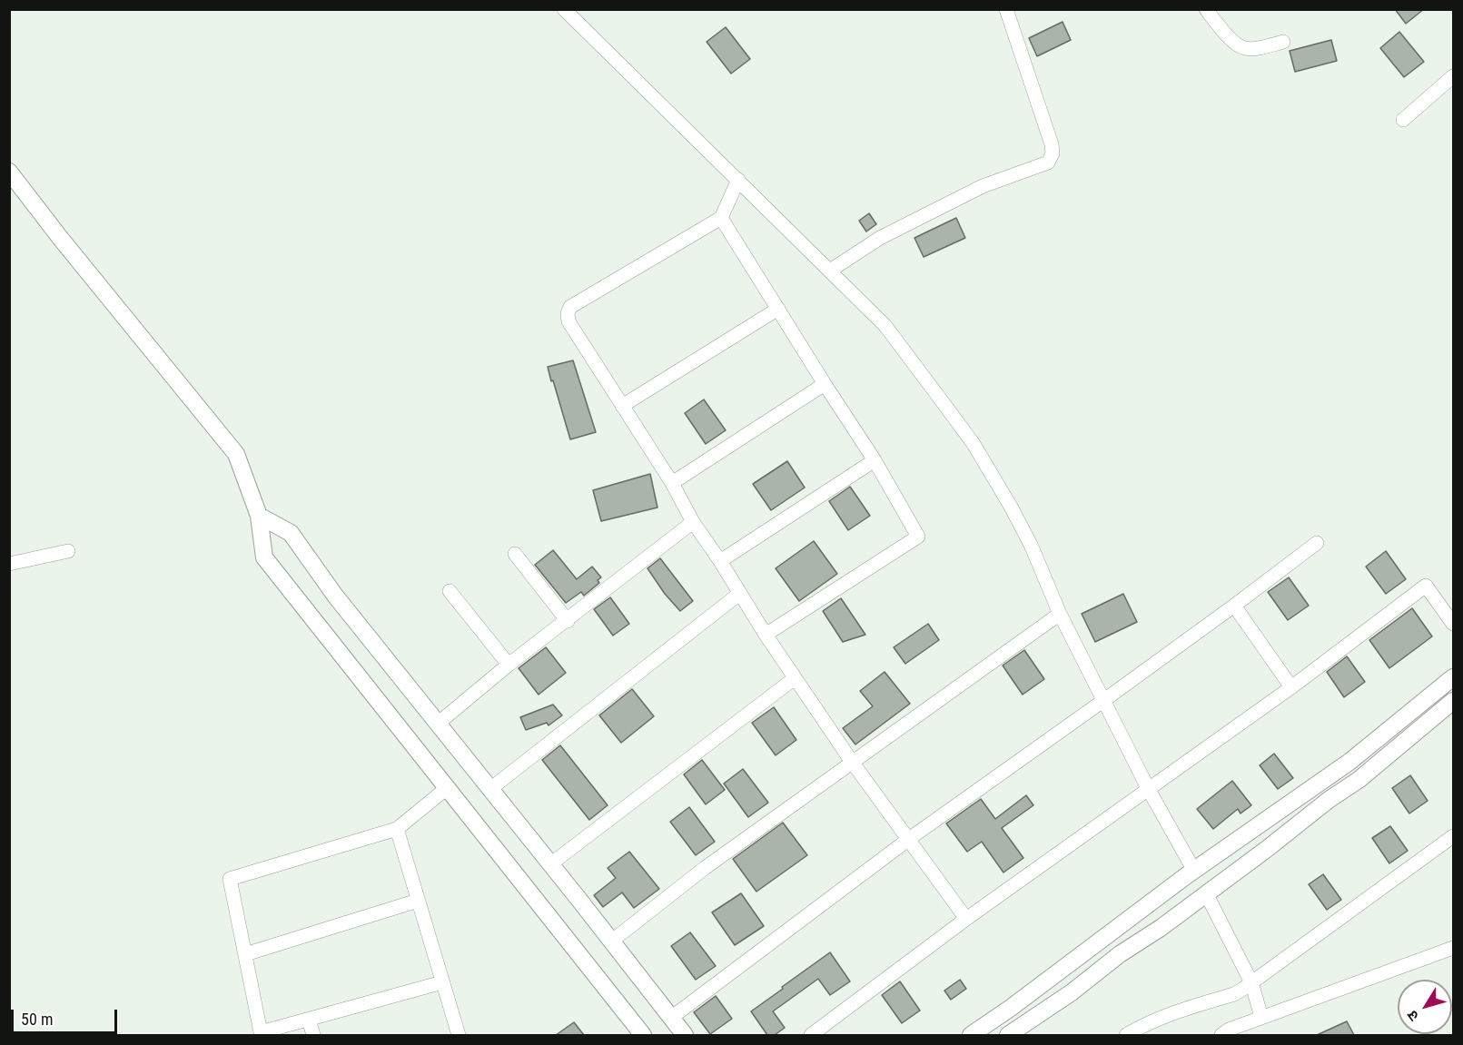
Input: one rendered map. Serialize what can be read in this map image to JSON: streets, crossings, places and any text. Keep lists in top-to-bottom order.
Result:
{
  "scale_bar": "50 m",
  "north": "bottom left"
}
